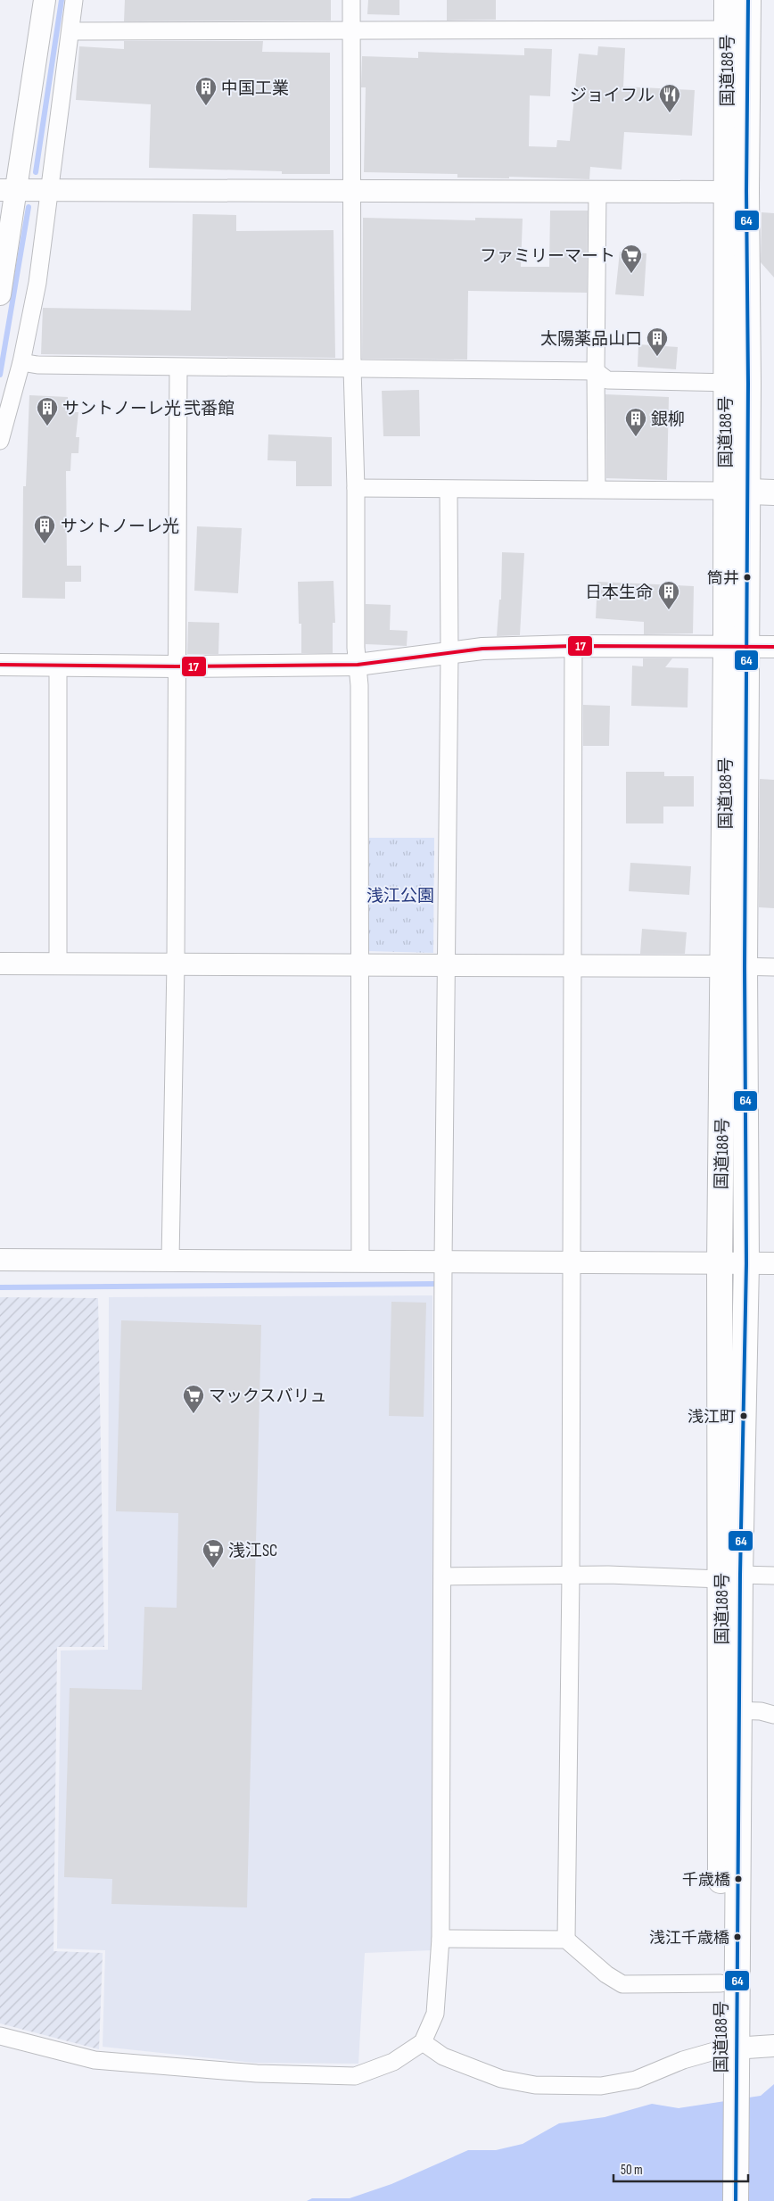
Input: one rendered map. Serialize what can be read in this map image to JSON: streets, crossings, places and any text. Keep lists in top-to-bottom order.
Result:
{
  "streets": {
    "main road": ["国道188号"]
  },
  "parks": ["浅江公園"],
  "places": {
    "building": [
      "中国工業",
      "太陽薬品山口",
      "サントノーレ光 弐番館",
      "銀柳",
      "サントノーレ光",
      "日本生命"
    ],
    "restaurant": ["ジョイフル"],
    "supermarket": ["ファミリーマート", "マックスバリュ", "浅江SC"],
    "other": [
      "筒井",
      "浅江町",
      "千歳橋",
      "浅江千歳橋"
    ]
  },
  "lines": ["transit line 64", "transit line 17"],
  "scale_bar": "50 m"
}
